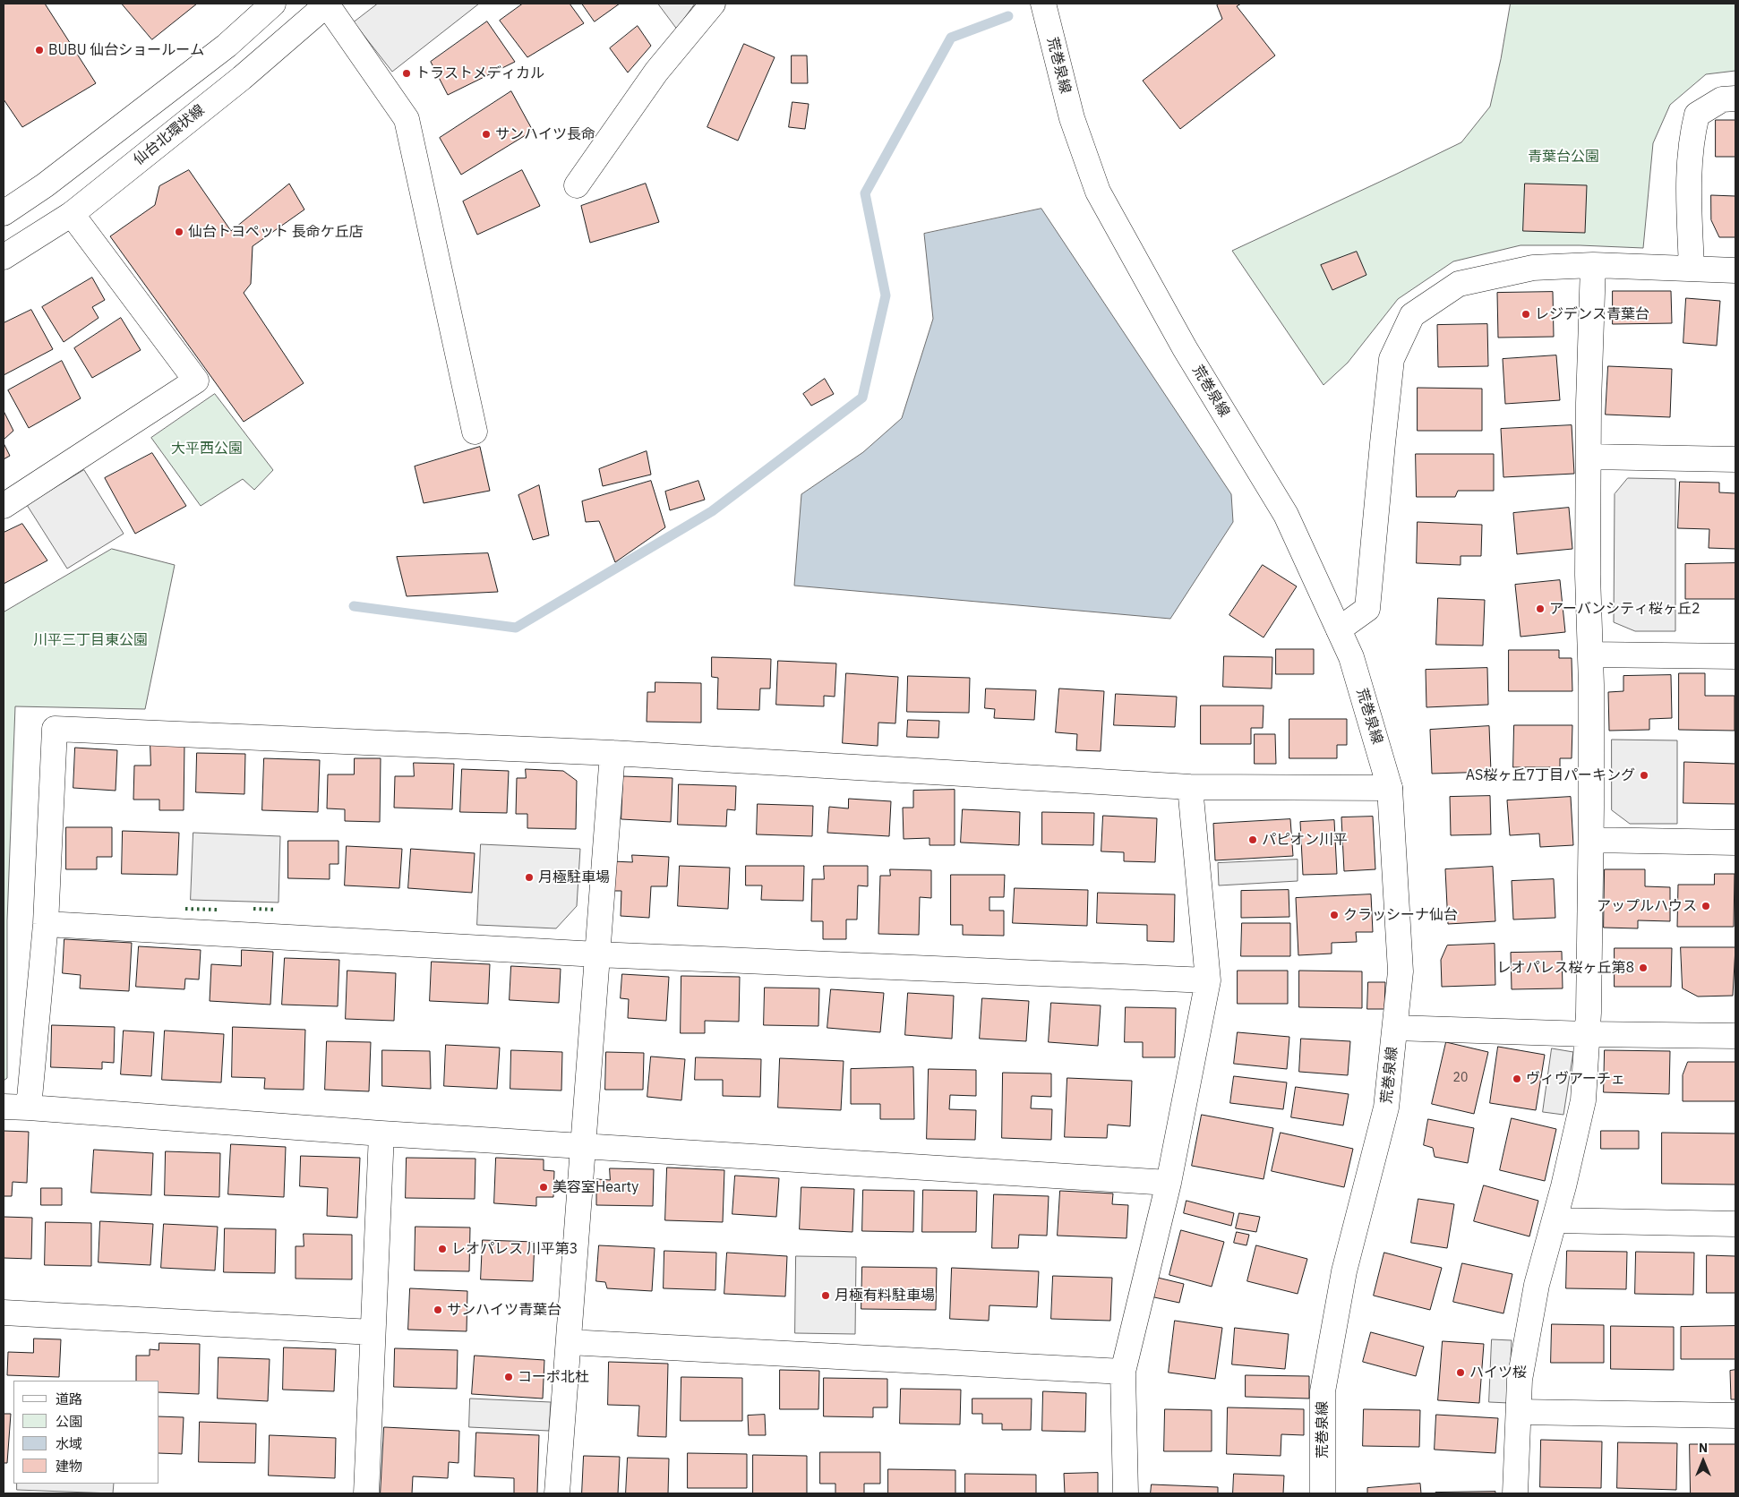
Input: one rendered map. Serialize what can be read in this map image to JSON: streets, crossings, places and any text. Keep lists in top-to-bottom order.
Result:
{
  "streets": {
    "street": ["荒巻泉線", "仙台北環状線"]
  },
  "parks": ["青葉台公園", "大平西公園", "川平三丁目東公園"],
  "places": [
    "BUBU 仙台ショールーム",
    "トラストメディカル",
    "サンハイツ長命",
    "仙台トヨペット 長命ケ丘店",
    "レジデンス青葉台",
    "アーバンシティ桜ヶ丘2",
    "AS桜ヶ丘7丁目パーキング",
    "パピオン川平",
    "月極駐車場",
    "アップルハウス",
    "クラッシーナ仙台",
    "レオパレス桜ヶ丘第8",
    "ヴィヴアーチェ",
    "美容室Hearty",
    "レオパレス 川平第3",
    "月極有料駐車場",
    "サンハイツ青葉台",
    "ハイツ桜",
    "コーポ北杜"
  ],
  "house_numbers": ["20"],
  "legend": [
    "道路",
    "公園",
    "水域",
    "建物"
  ],
  "north": "top"
}
